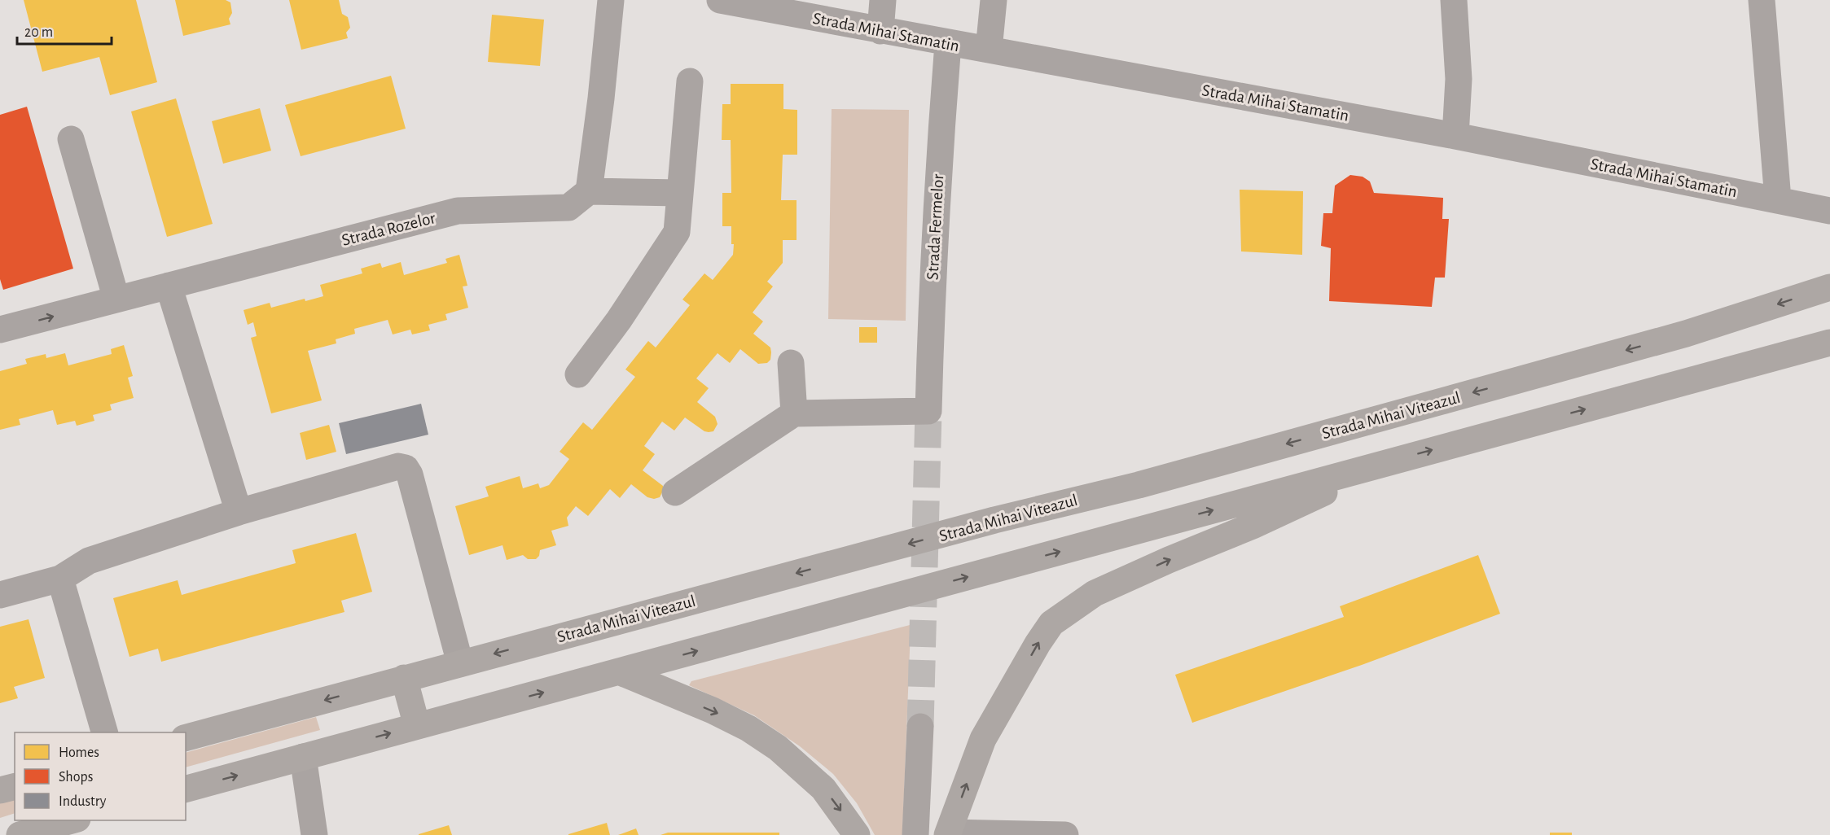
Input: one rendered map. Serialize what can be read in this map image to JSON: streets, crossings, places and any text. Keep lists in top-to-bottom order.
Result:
{
  "streets": {
    "main road": ["Strada Mihai Viteazul"],
    "street": ["Strada Mihai Stamatin", "Strada Fermelor", "Strada Rozelor"]
  },
  "crossings": [
    ["Strada Mihai Stamatin", "Strada Fermelor"]
  ],
  "legend": ["Homes", "Shops", "Industry"],
  "scale_bar": "20 m"
}
